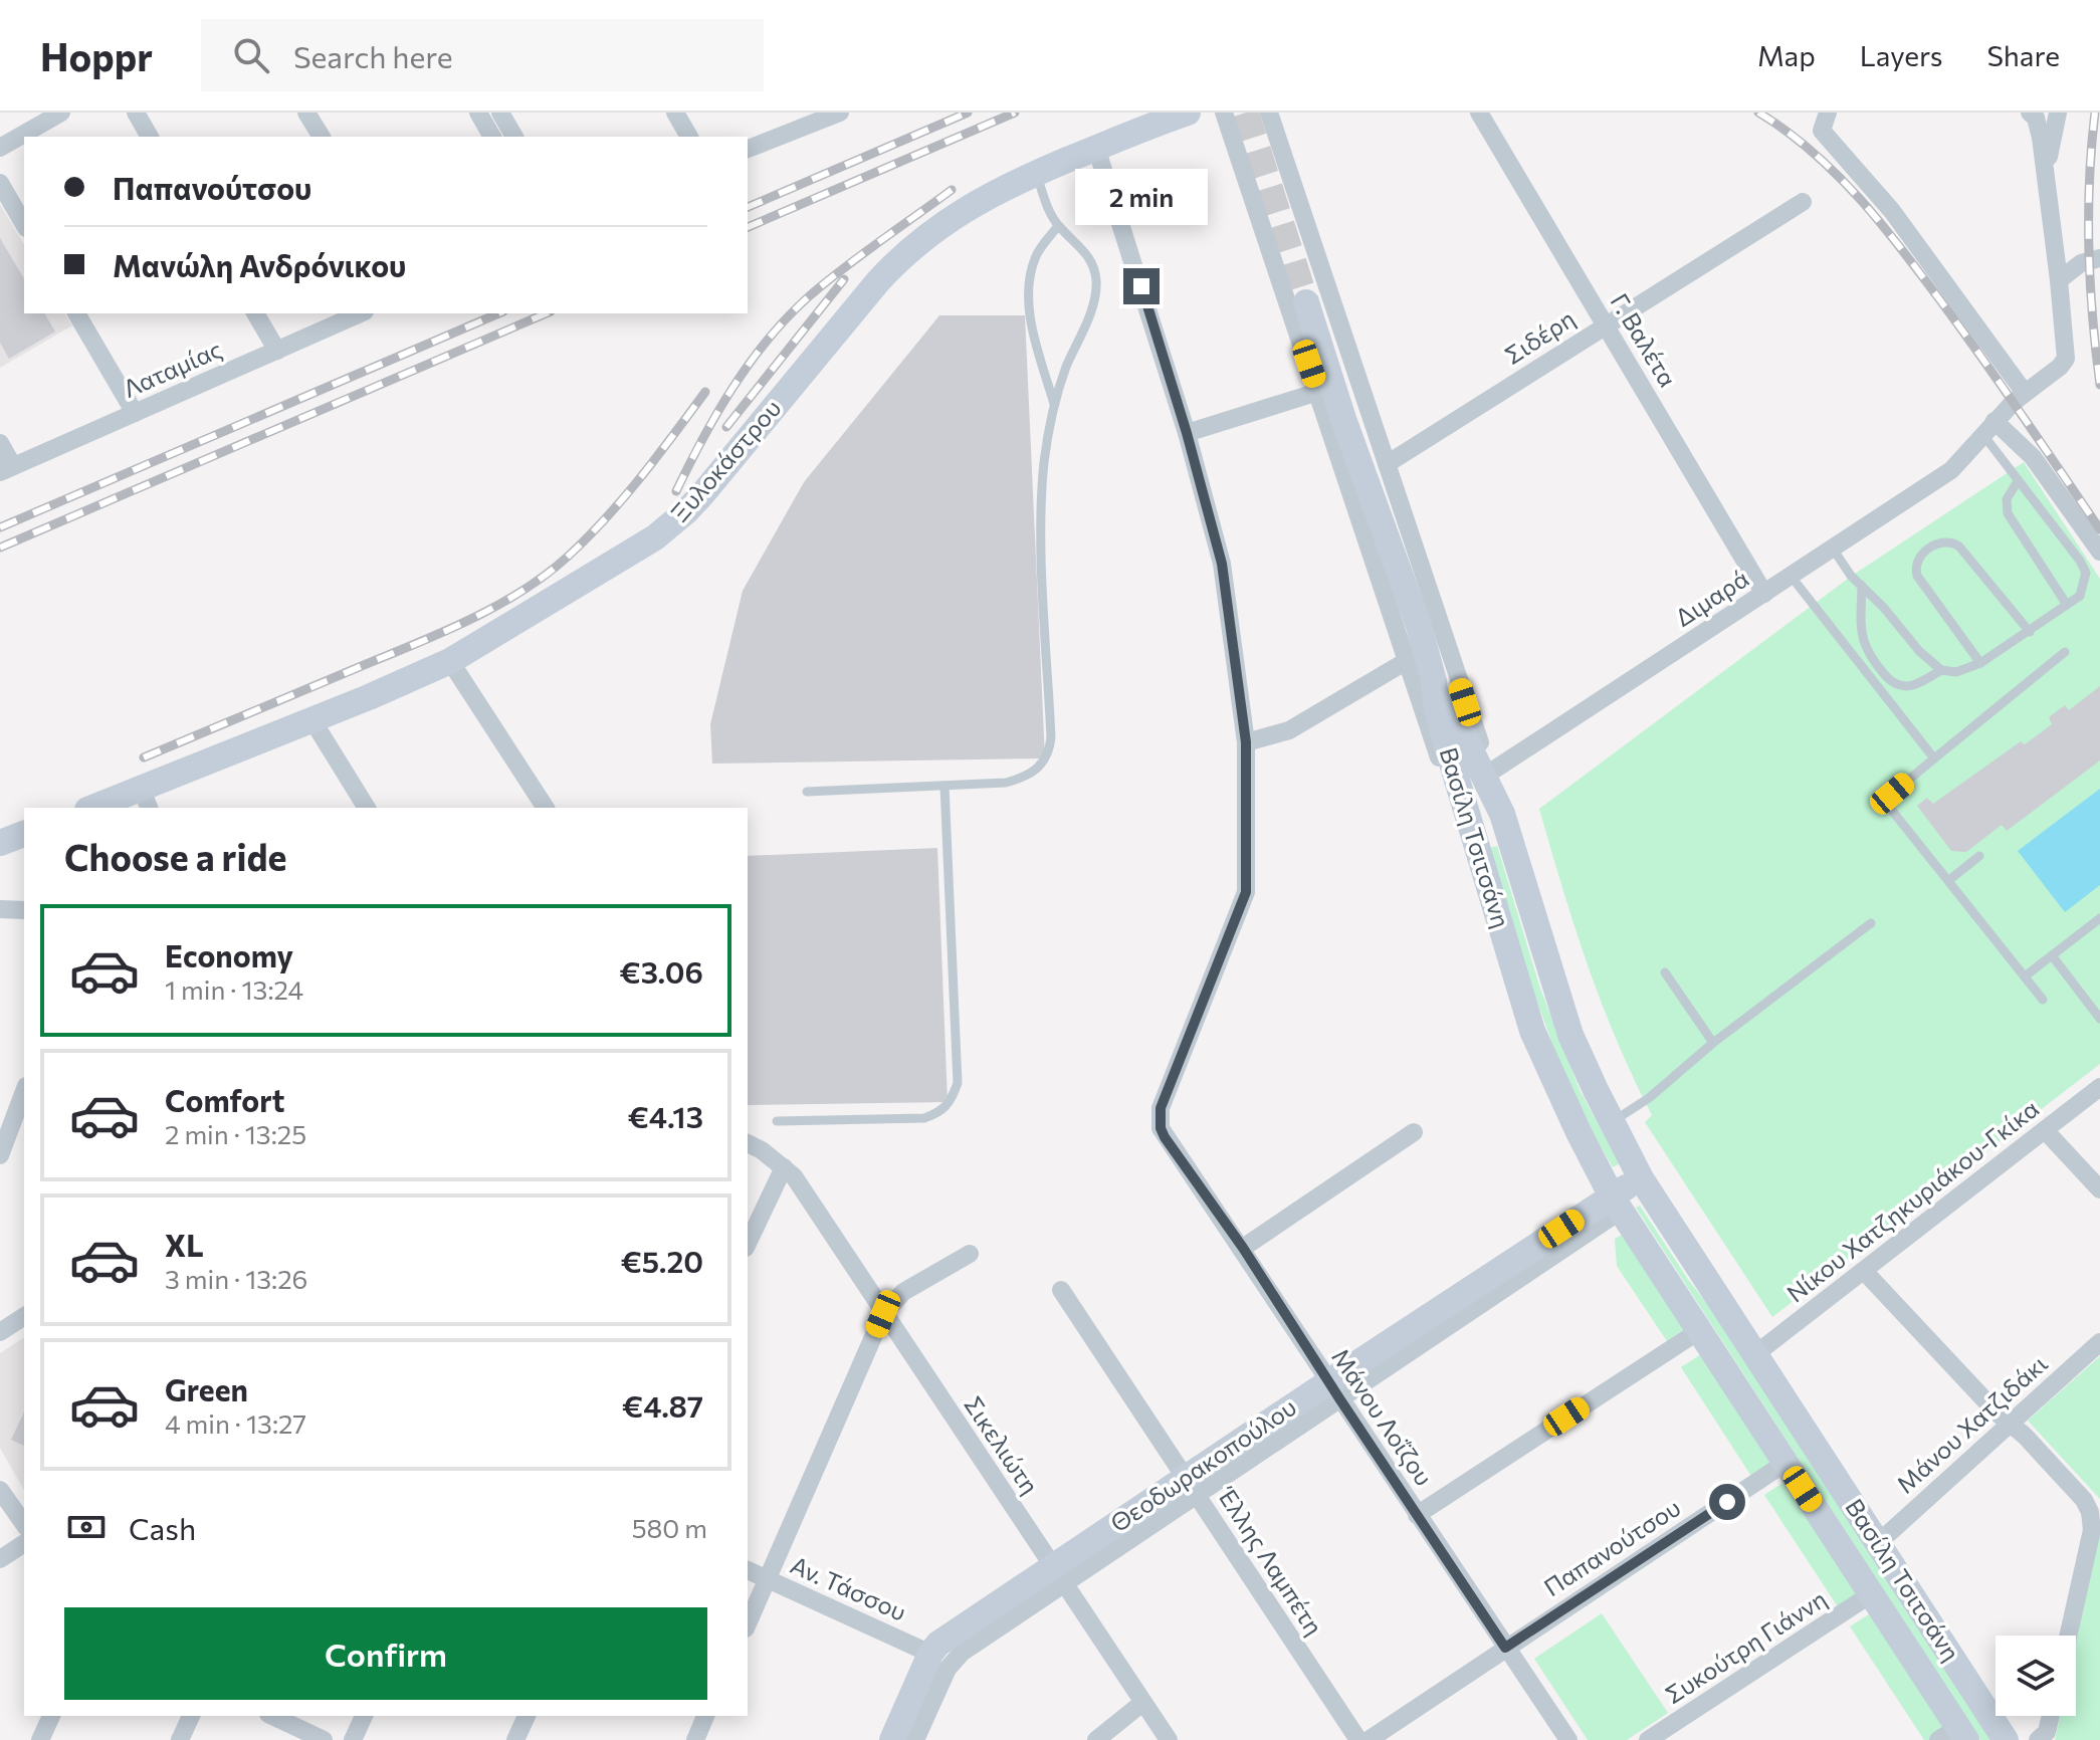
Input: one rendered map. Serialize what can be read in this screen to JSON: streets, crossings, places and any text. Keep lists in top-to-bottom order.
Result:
{
  "streets": {
    "street": [
      "Σιδέρη",
      "Γ. Βαλέτα",
      "Λαταμίας",
      "Ξυλοκάστρου",
      "Διμαρά",
      "Βασίλη Τσιτσάνη",
      "Νίκου Χατζηκυριάκου-Γκίκα",
      "Μάνου Λοΐζου",
      "Μάνου Χατζιδάκι",
      "Σικελιώτη",
      "Θεοδωρακοπούλου",
      "Παπανούτσου",
      "Έλλης Λαμπέτη",
      "Αν. Τάσσου",
      "Συκούτρη Γιάννη"
    ]
  },
  "crossings": [
    ["Σιδέρη", "Γ. Βαλέτα"],
    ["Σιδέρη", "Βασίλη Τσιτσάνη"],
    ["Γ. Βαλέτα", "Διμαρά"],
    ["Διμαρά", "Βασίλη Τσιτσάνη"],
    ["Βασίλη Τσιτσάνη", "Νίκου Χατζηκυριάκου-Γκίκα"],
    ["Βασίλη Τσιτσάνη", "Μάνου Χατζιδάκι"],
    ["Βασίλη Τσιτσάνη", "Θεοδωρακοπούλου"],
    ["Βασίλη Τσιτσάνη", "Παπανούτσου"],
    ["Βασίλη Τσιτσάνη", "Συκούτρη Γιάννη"],
    ["Μάνου Λοΐζου", "Θεοδωρακοπούλου"],
    ["Μάνου Λοΐζου", "Παπανούτσου"],
    ["Σικελιώτη", "Θεοδωρακοπούλου"],
    ["Θεοδωρακοπούλου", "Έλλης Λαμπέτη"],
    ["Θεοδωρακοπούλου", "Αν. Τάσσου"]
  ],
  "page": {
    "header": "Hoppr",
    "search": "Search here",
    "nav": ["Map", "Layers", "Share"],
    "banner": ["Παπανούτσου", "Μανώλη Ανδρόνικου"],
    "bubble": "2 min",
    "heading": "Choose a ride",
    "list": [
      {
        "name": "Economy",
        "note": "1 min · 13:24",
        "value": "€3.06"
      },
      {
        "name": "Comfort",
        "note": "2 min · 13:25",
        "value": "€4.13"
      },
      {
        "name": "XL",
        "note": "3 min · 13:26",
        "value": "€5.20"
      },
      {
        "name": "Green",
        "note": "4 min · 13:27",
        "value": "€4.87"
      }
    ],
    "pay": ["Cash", "580 m"],
    "buttons": "Confirm"
  }
}
